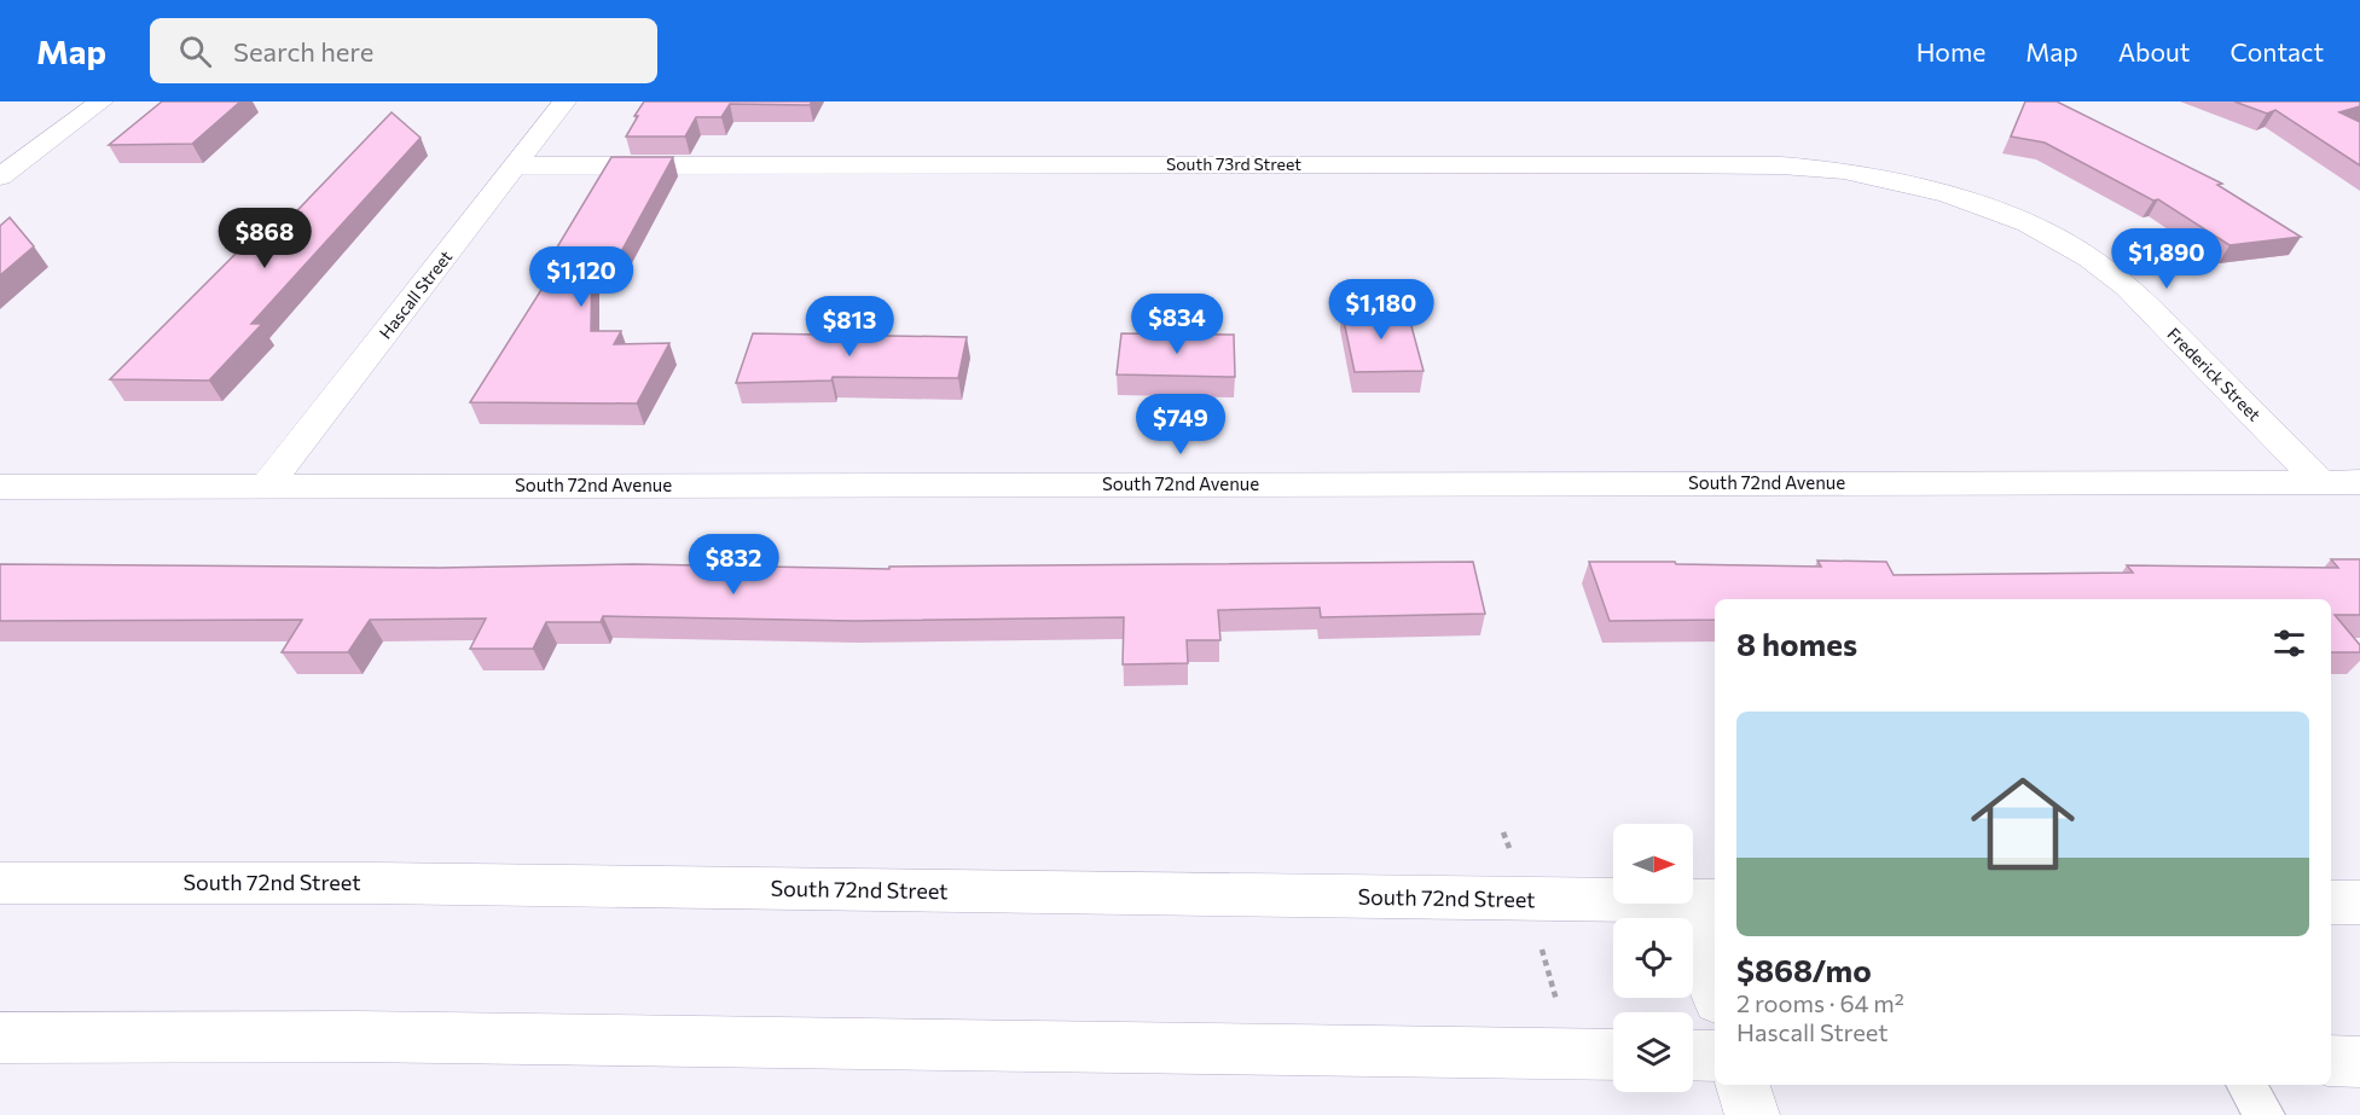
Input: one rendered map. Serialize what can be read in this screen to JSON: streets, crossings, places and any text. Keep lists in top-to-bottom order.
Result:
{
  "streets": {
    "street": [
      "South 73rd Street",
      "Hascall Street",
      "Frederick Street",
      "South 72nd Avenue",
      "South 72nd Street"
    ]
  },
  "crossings": [
    ["South 73rd Street", "Hascall Street"],
    ["South 73rd Street", "Frederick Street"],
    ["Hascall Street", "South 72nd Avenue"],
    ["Frederick Street", "South 72nd Avenue"]
  ],
  "north": "right",
  "page": {
    "header": "Map",
    "search": "Search here",
    "nav": [
      "Home",
      "Map",
      "About",
      "Contact"
    ],
    "price": [
      "$868",
      "$1,890",
      "$1,120",
      "$1,180",
      "$834",
      "$813",
      "$749",
      "$832"
    ],
    "heading": "8 homes",
    "list": [
      {
        "name": "$868/mo",
        "note": "2 rooms · 64 m² · Hascall Street"
      }
    ]
  }
}
